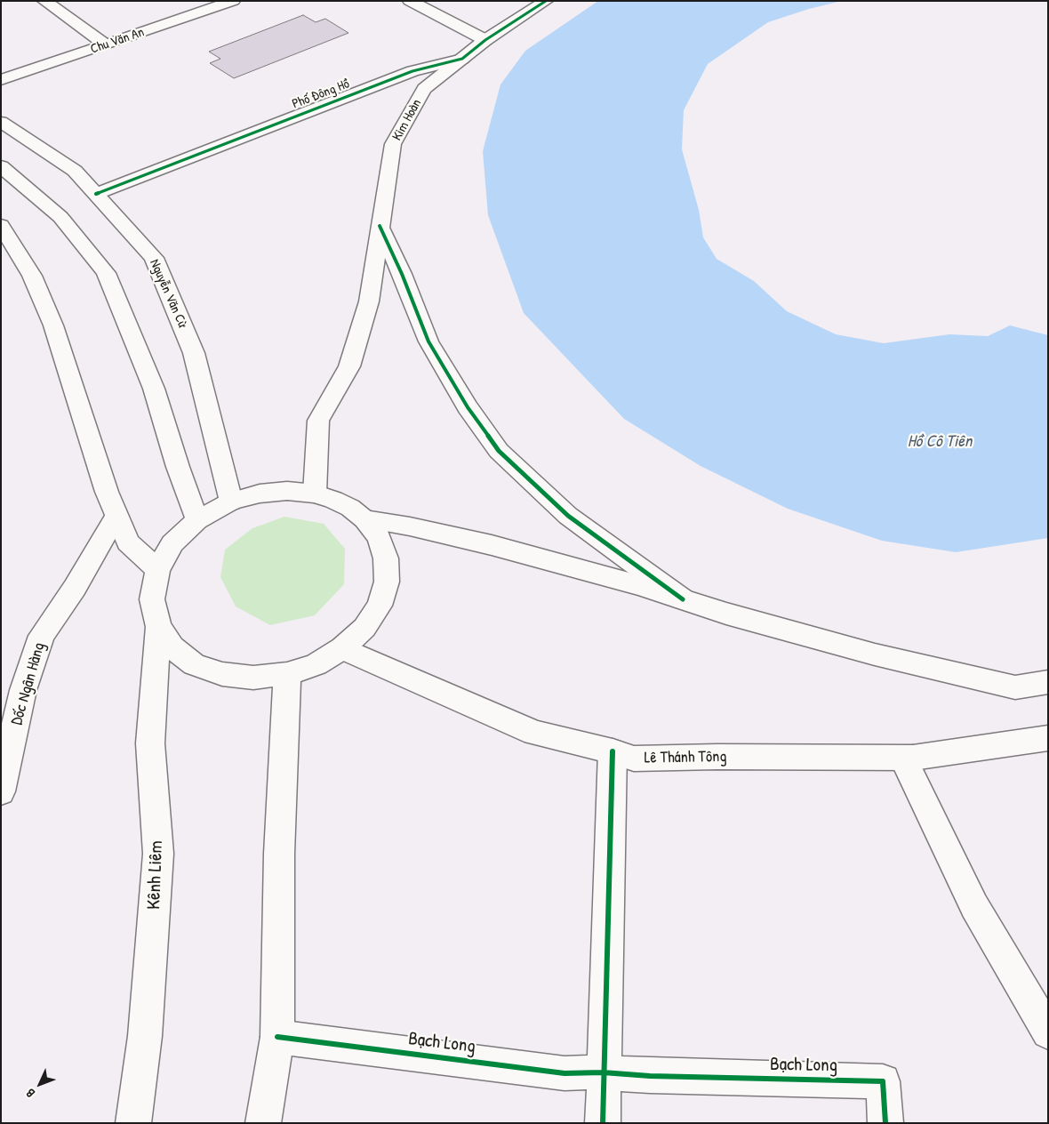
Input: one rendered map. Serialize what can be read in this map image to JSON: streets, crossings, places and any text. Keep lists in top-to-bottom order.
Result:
{
  "streets": {
    "street": [
      "Chu Văn An",
      "Phố Đông Hồ",
      "Kim Hoàn",
      "Nguyễn Văn Cừ",
      "Dốc Ngân Hàng",
      "Lê Thánh Tông",
      "Kênh Liêm",
      "Bạch Long"
    ]
  },
  "crossings": [
    ["Phố Đông Hồ", "Kim Hoàn"],
    ["Phố Đông Hồ", "Nguyễn Văn Cừ"]
  ],
  "water": ["Hồ Cô Tiên"],
  "north": "bottom left"
}
